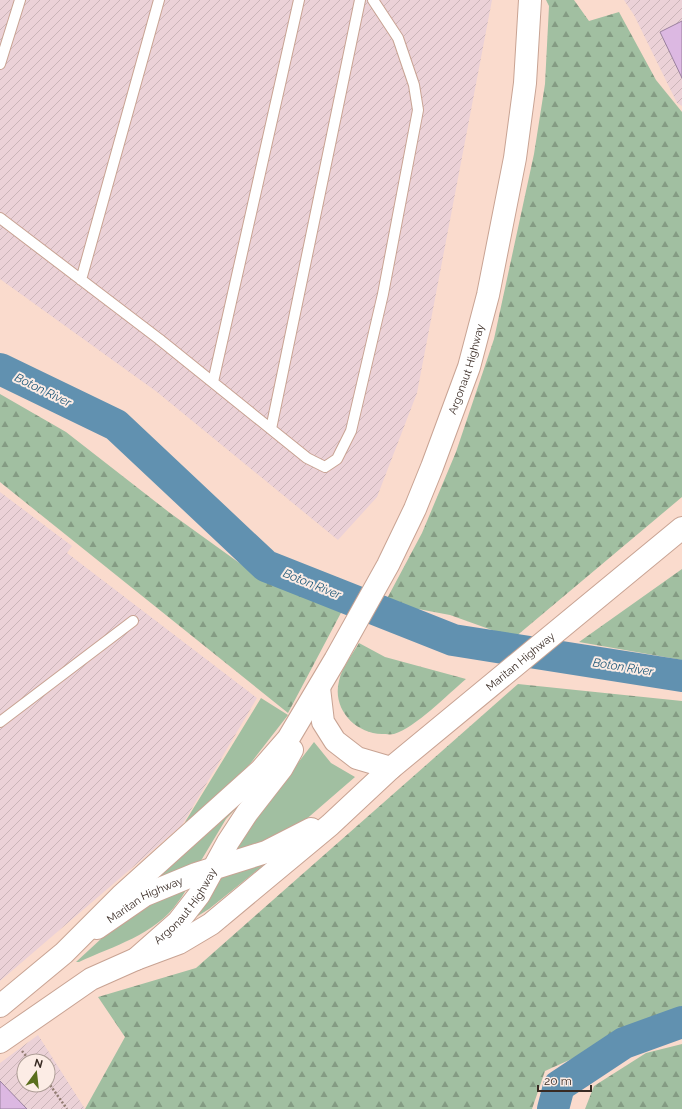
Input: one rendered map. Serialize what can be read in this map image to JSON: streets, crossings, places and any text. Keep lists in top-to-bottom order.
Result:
{
  "streets": {
    "main road": ["Argonaut Highway", "Maritan Highway"]
  },
  "crossings": [
    ["Argonaut Highway", "Maritan Highway"]
  ],
  "water": ["Boton River"],
  "scale_bar": "20 m",
  "north": "top"
}
